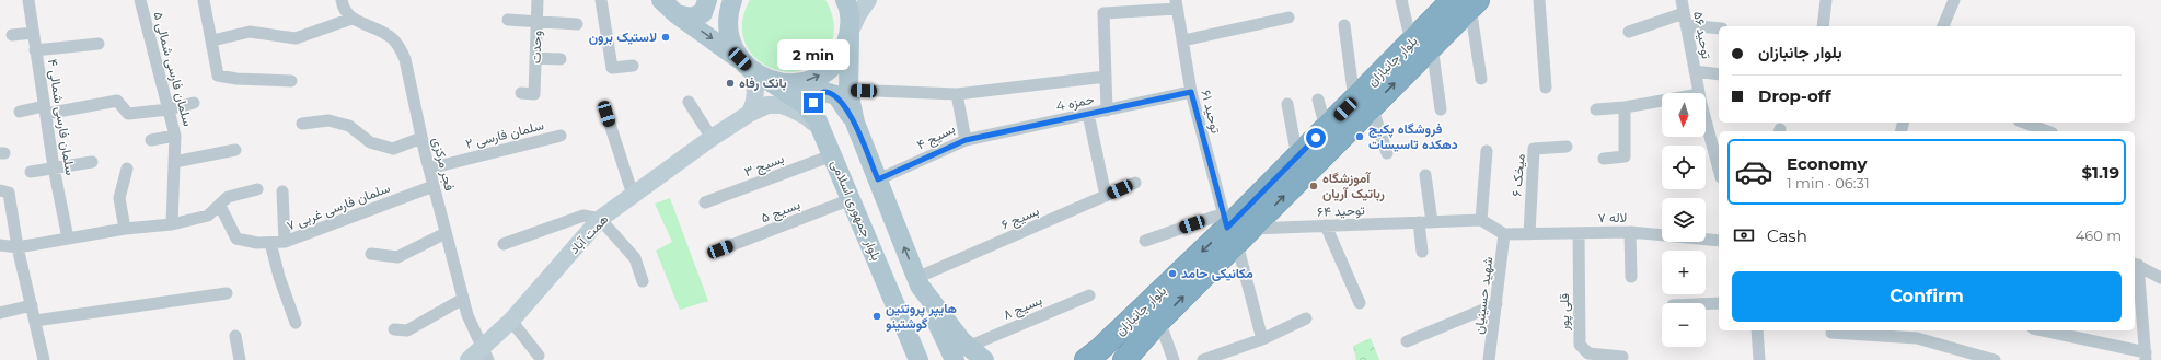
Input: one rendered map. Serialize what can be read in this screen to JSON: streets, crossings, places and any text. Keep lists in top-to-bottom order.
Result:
{
  "streets": {
    "highway": ["بلوار جانبازان"],
    "main road": ["بلوار جمهوری اسلامی", "همت آباد"],
    "street": [
      "توحید ۵۶",
      "وحدت",
      "سلمان فارسی شمالی ۵",
      "حمزه 4",
      "توحید ۶۱",
      "سلمان فارسی شمالی ۴",
      "سلمان فارسی ۲",
      "بسیج ۴",
      "فجر مرکزی",
      "بسیج ۳",
      "میخک ۶",
      "سلمان فارسی غربی ۷",
      "بسیج ۵",
      "توحید ۶۴",
      "بسیج ۶",
      "لاله ۷",
      "شهید حسینیان",
      "بسیج ۸",
      "قلی پور"
    ]
  },
  "crossings": [
    ["بلوار جانبازان", "توحید ۶۱"],
    ["بلوار جانبازان", "توحید ۶۴"],
    ["حمزه 4", "توحید ۶۱"],
    ["حمزه 4", "بسیج ۴"],
    ["توحید ۶۱", "توحید ۶۴"],
    ["سلمان فارسی ۲", "فجر مرکزی"],
    ["فجر مرکزی", "سلمان فارسی غربی ۷"],
    ["فجر مرکزی", "همت آباد"],
    ["بسیج ۳", "بلوار جمهوری اسلامی"],
    ["میخک ۶", "لاله ۷"],
    ["بلوار جمهوری اسلامی", "بسیج ۵"],
    ["بلوار جمهوری اسلامی", "همت آباد"],
    ["لاله ۷", "شهید حسینیان"],
    ["لاله ۷", "قلی پور"]
  ],
  "places": [
    "لاستیک برون",
    "بانک رفاه",
    "فروشگاه پکیج دهکده تاسیسات",
    "آموزشگاه رباتیک آریان",
    "مکانیکی حامد",
    "هایپر پروتئین گوشتینو"
  ],
  "north": "bottom",
  "page": {
    "banner": ["بلوار جانبازان", "Drop-off"],
    "bubble": "2 min",
    "map_buttons": ["+", "−"],
    "list": [
      {
        "name": "Economy",
        "note": "1 min · 06:31",
        "value": "$1.19"
      }
    ],
    "pay": ["Cash", "460 m"],
    "buttons": "Confirm"
  }
}
